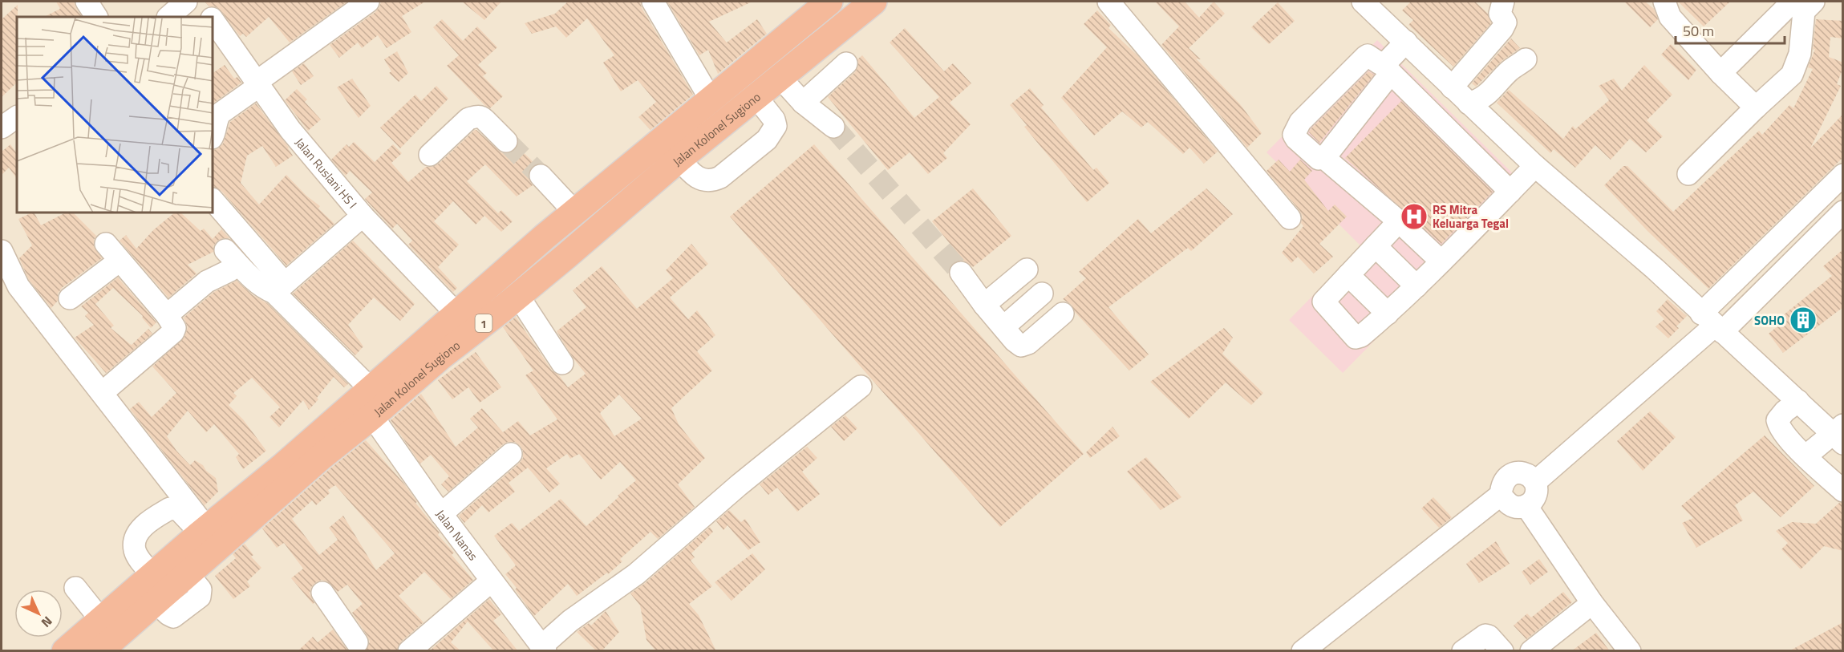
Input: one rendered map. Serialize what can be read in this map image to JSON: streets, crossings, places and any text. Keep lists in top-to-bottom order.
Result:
{
  "streets": {
    "highway": ["Jalan Kolonel Sugiono", "1"],
    "street": ["Jalan Ruslani HS I", "Jalan Nanas"]
  },
  "crossings": [
    ["Jalan Kolonel Sugiono", "Jalan Ruslani HS I"],
    ["Jalan Kolonel Sugiono", "Jalan Nanas"]
  ],
  "places": {
    "hospital": ["RS Mitra Keluarga Tegal"],
    "building": ["SOHO"]
  },
  "scale_bar": "50 m",
  "north": "bottom right"
}
